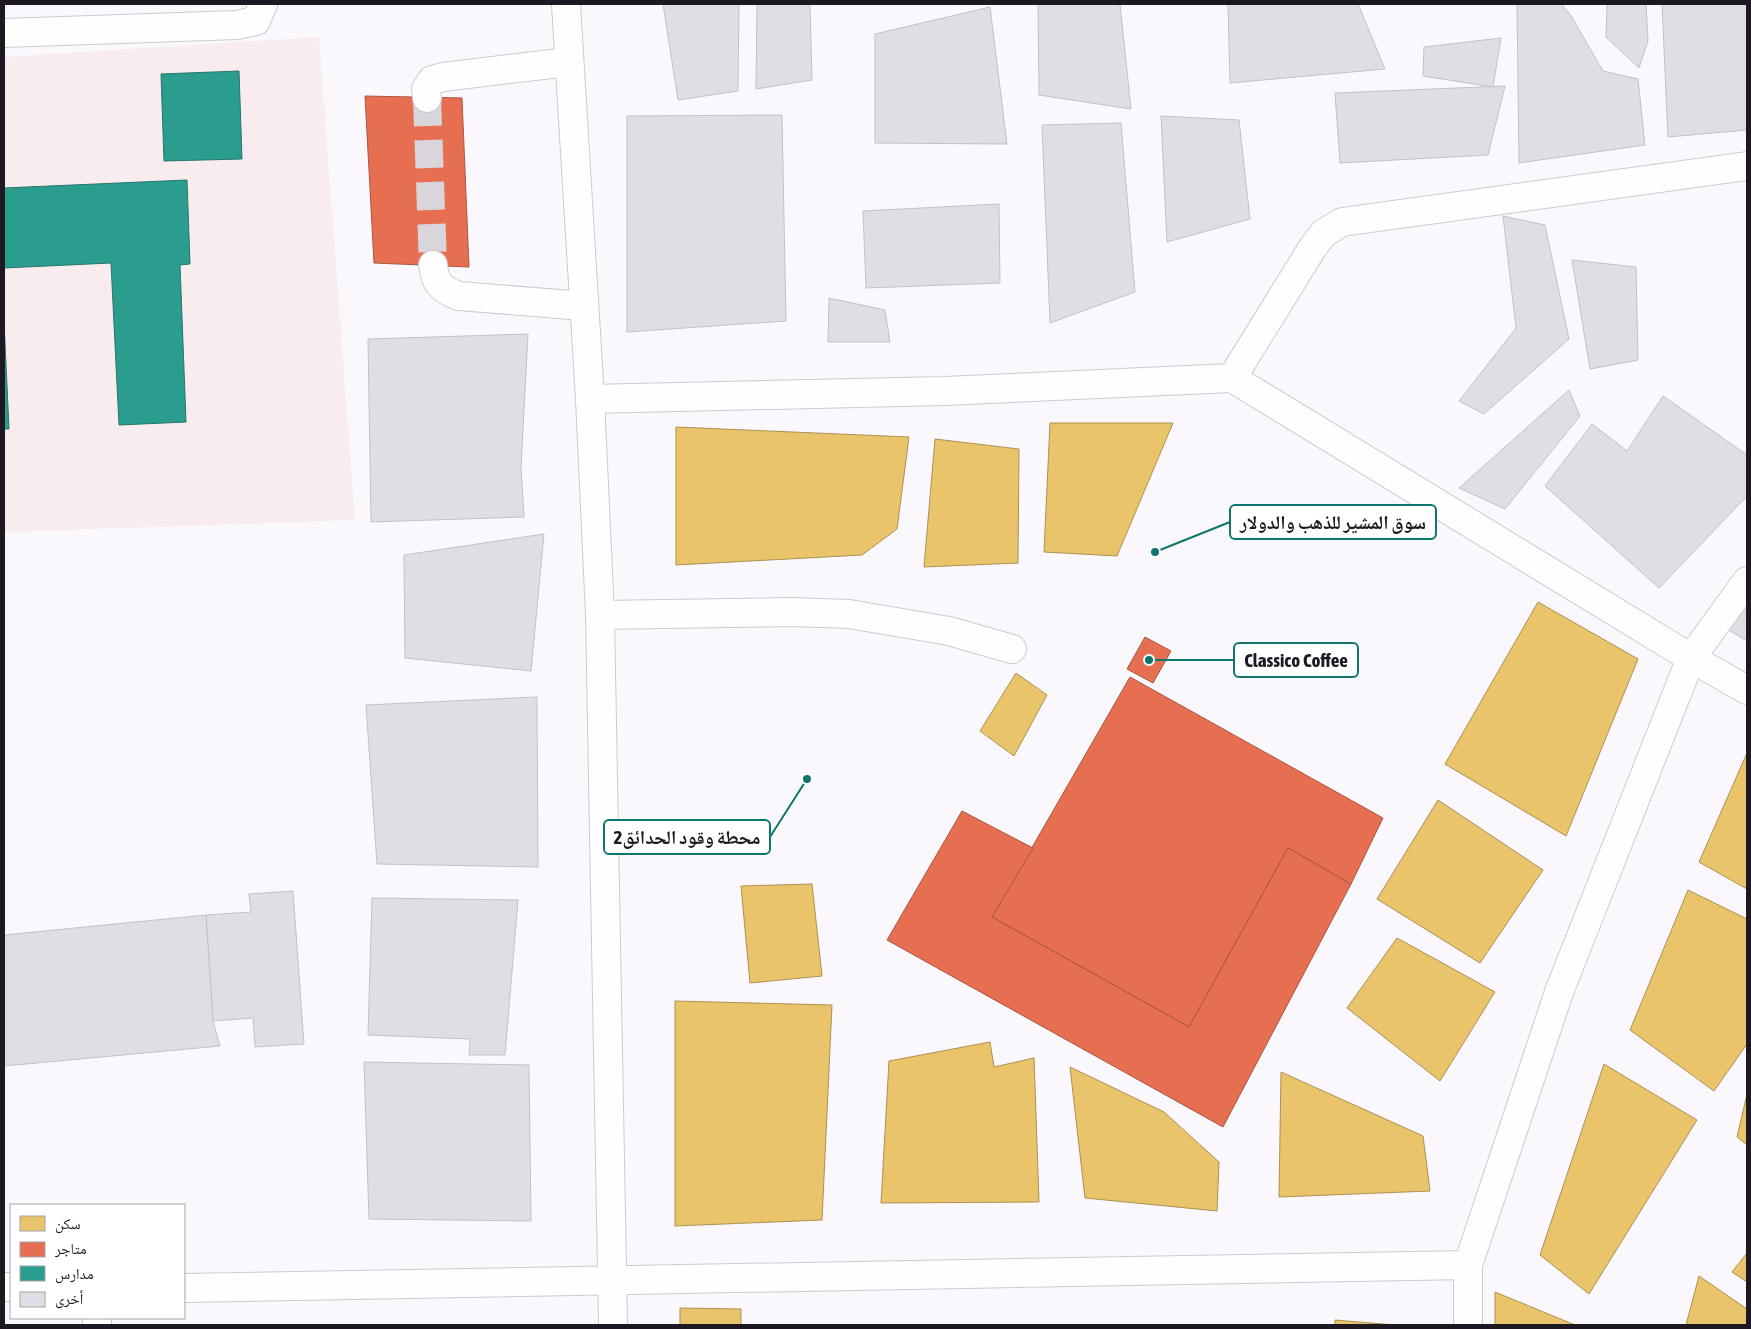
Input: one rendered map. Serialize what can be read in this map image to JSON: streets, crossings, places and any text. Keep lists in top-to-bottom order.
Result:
{
  "places": ["سوق المشير للذهب والدولار", "Classico Coffee", "محطة وقود الحدائق2"],
  "legend": [
    "سكن",
    "متاجر",
    "مدارس",
    "أخرى"
  ]
}
